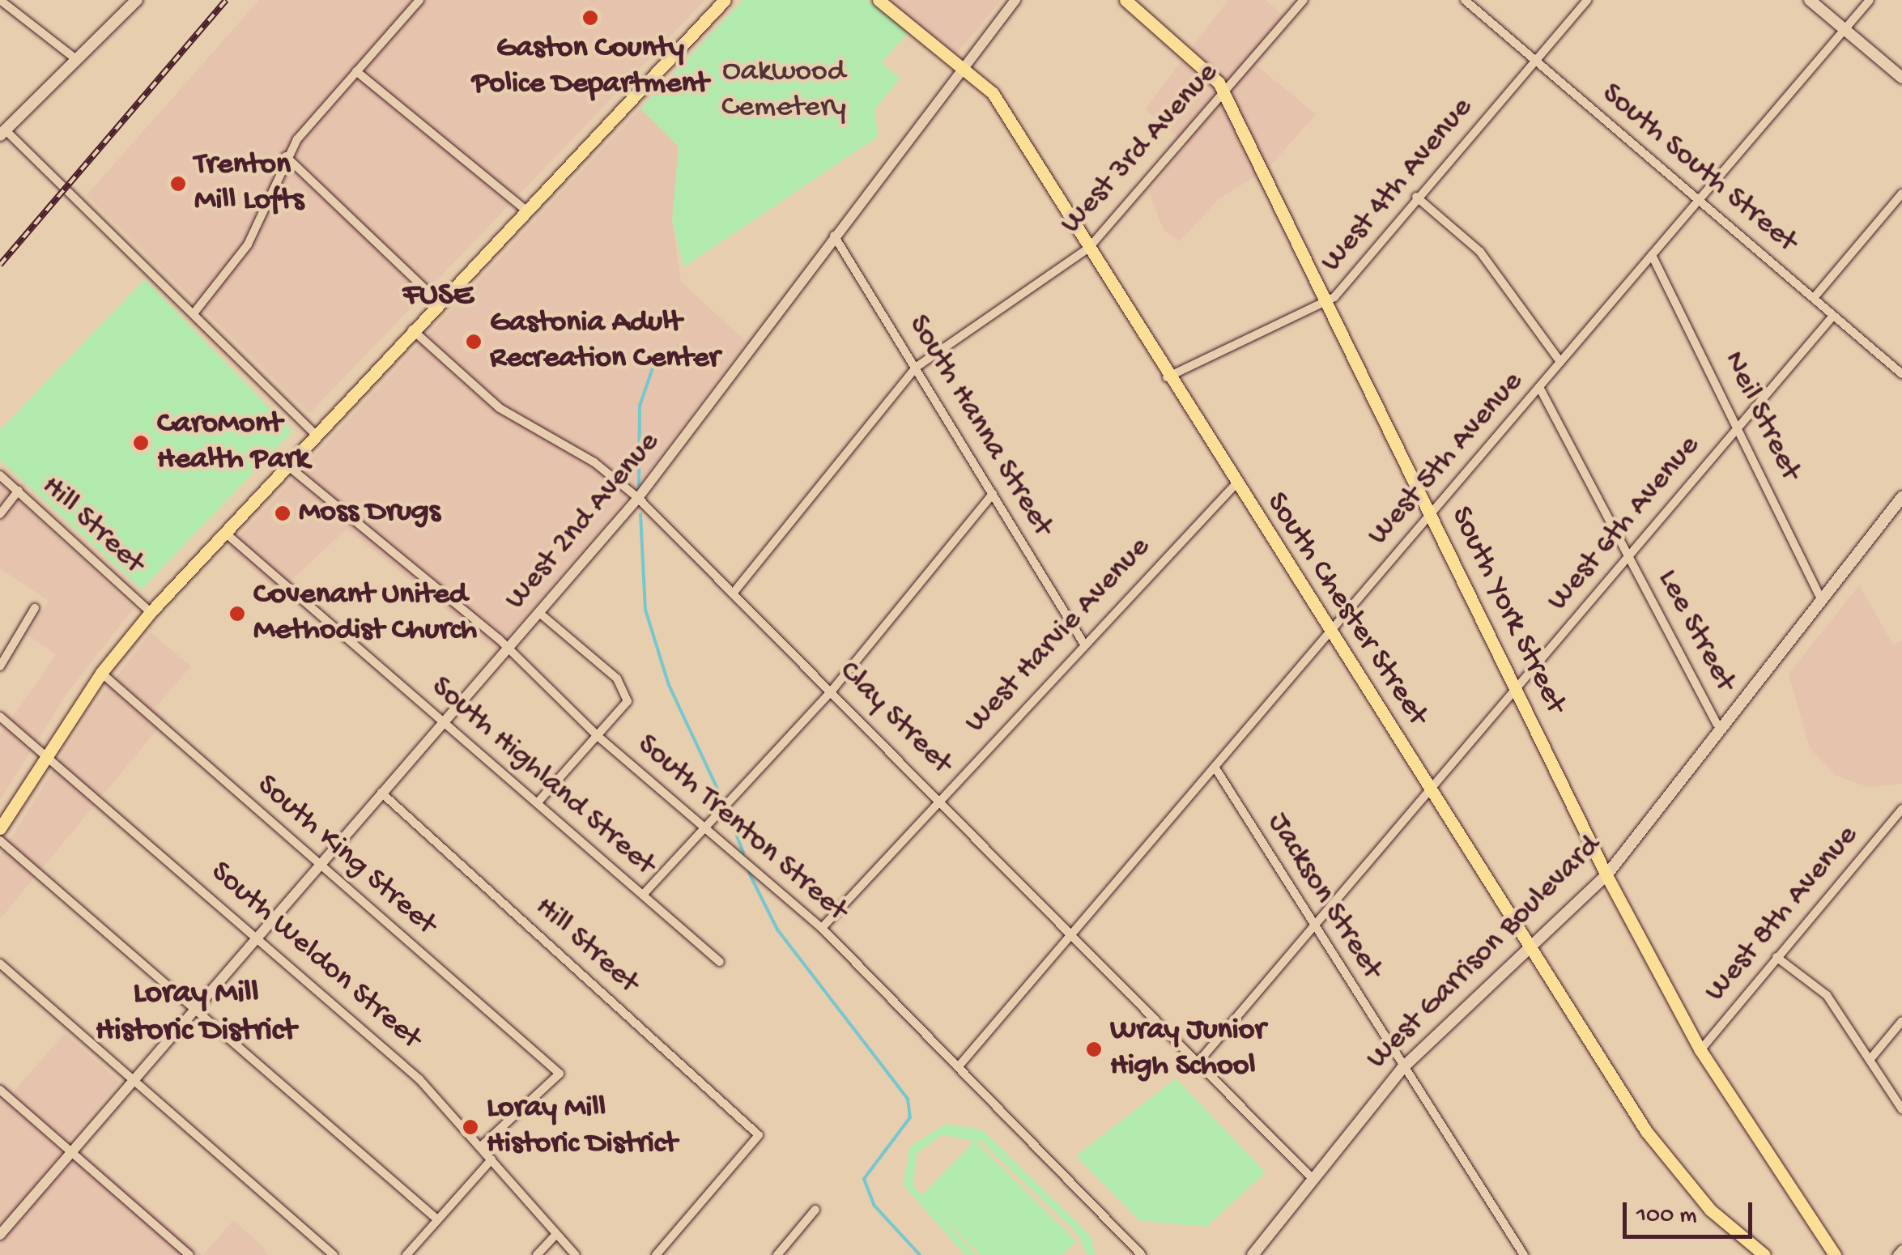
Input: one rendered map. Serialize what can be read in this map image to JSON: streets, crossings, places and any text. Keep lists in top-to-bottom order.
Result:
{
  "streets": {
    "main road": ["South Chester Street", "South York Street", "West Garrison Boulevard"],
    "street": [
      "West 3rd Avenue",
      "South South Street",
      "West 4th Avenue",
      "Neil Street",
      "South Hanna Street",
      "West 5th Avenue",
      "West 2nd Avenue",
      "West 6th Avenue",
      "Hill Street",
      "Lee Street",
      "West Harvie Avenue",
      "Clay Street",
      "South Highland Street",
      "South Trenton Street",
      "South King Street",
      "Jackson Street",
      "West 8th Avenue",
      "South Weldon Street"
    ]
  },
  "crossings": [
    ["West 3rd Avenue", "South Hanna Street"],
    ["West 3rd Avenue", "South Chester Street"],
    ["West 3rd Avenue", "South York Street"],
    ["West 3rd Avenue", "Clay Street"],
    ["South South Street", "West 4th Avenue"],
    ["South South Street", "West 5th Avenue"],
    ["South South Street", "West 6th Avenue"],
    ["West 4th Avenue", "South Chester Street"],
    ["West 4th Avenue", "South York Street"],
    ["Neil Street", "West 5th Avenue"],
    ["Neil Street", "West 6th Avenue"],
    ["Neil Street", "West Garrison Boulevard"],
    ["South Hanna Street", "West 2nd Avenue"],
    ["South Hanna Street", "West Harvie Avenue"],
    ["West 5th Avenue", "South Chester Street"],
    ["West 5th Avenue", "South York Street"],
    ["West 5th Avenue", "Lee Street"],
    ["West 5th Avenue", "Clay Street"],
    ["West 5th Avenue", "South Trenton Street"],
    ["West 5th Avenue", "Jackson Street"],
    ["West 2nd Avenue", "Hill Street"],
    ["West 2nd Avenue", "South Chester Street"],
    ["West 2nd Avenue", "Clay Street"],
    ["West 2nd Avenue", "South Highland Street"],
    ["West 2nd Avenue", "South Trenton Street"],
    ["West 2nd Avenue", "South King Street"],
    ["West 2nd Avenue", "South Weldon Street"],
    ["West 6th Avenue", "South Chester Street"],
    ["West 6th Avenue", "South York Street"],
    ["West 6th Avenue", "Lee Street"],
    ["West 6th Avenue", "Clay Street"],
    ["West 6th Avenue", "Jackson Street"],
    ["South Chester Street", "West Harvie Avenue"],
    ["South Chester Street", "West Garrison Boulevard"],
    ["South York Street", "West 8th Avenue"],
    ["South York Street", "West Garrison Boulevard"],
    ["Lee Street", "West Garrison Boulevard"],
    ["West Harvie Avenue", "Clay Street"],
    ["West Harvie Avenue", "South Trenton Street"],
    ["Clay Street", "West Garrison Boulevard"],
    ["South King Street", "South Weldon Street"],
    ["Jackson Street", "West Garrison Boulevard"]
  ],
  "districts": ["FUSE", "Loray Mill Historic District"],
  "parks": ["Oakwood Cemetery"],
  "places": [
    "Gaston County Police Department",
    "Trenton Mill Lofts",
    "Gastonia Adult Recreation Center",
    "CaroMont Health Park",
    "Moss Drugs",
    "Covenant United Methodist Church",
    "Wray Junior High School",
    "Loray Mill Historic District"
  ],
  "scale_bar": "100 m"
}
